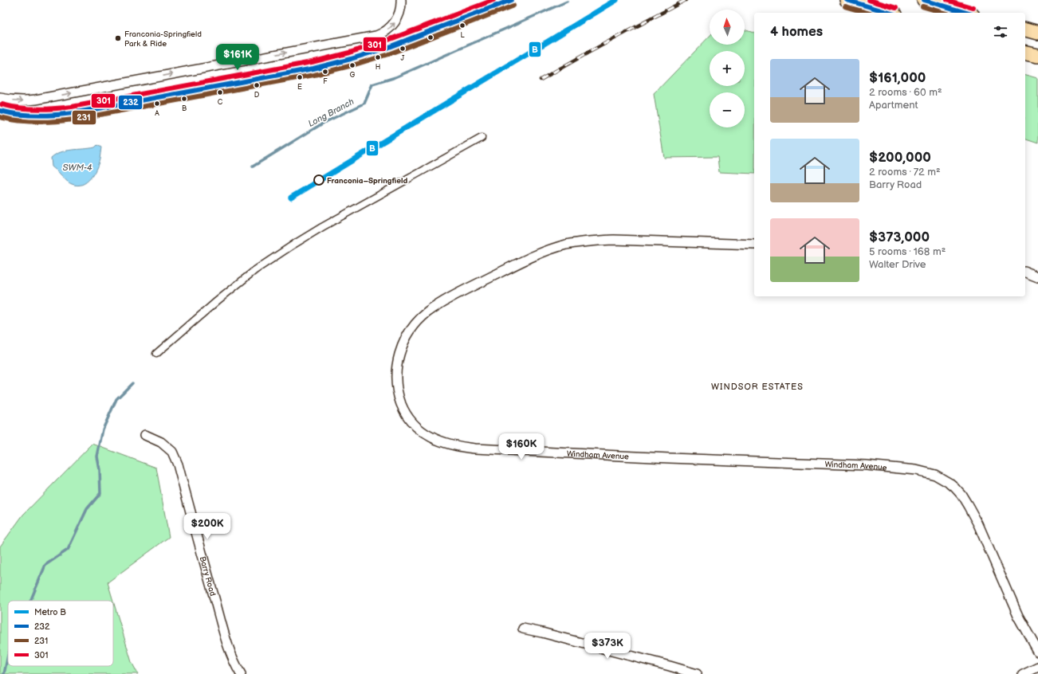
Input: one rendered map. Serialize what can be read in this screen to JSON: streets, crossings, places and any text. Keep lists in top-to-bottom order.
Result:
{
  "streets": {
    "street": ["Windham Avenue", "Barry Road"]
  },
  "districts": ["WINDSOR ESTATES"],
  "water": ["Long Branch", "SWM-4"],
  "places": [
    "L",
    "Franconia-Springfield Park & Ride",
    "J",
    "H",
    "G",
    "F",
    "E",
    "D",
    "C",
    "B",
    "A",
    "Franconia–Springfield"
  ],
  "lines": [
    "metro line B",
    "transit line 232",
    "transit line 301",
    "transit line 231"
  ],
  "legend": [
    "Metro B",
    "232",
    "231",
    "301"
  ],
  "north": "top",
  "page": {
    "map_buttons": ["+", "−"],
    "heading": "4 homes",
    "price": [
      "$161K",
      "$160K",
      "$200K",
      "$373K"
    ],
    "list": [
      {
        "name": "$161,000",
        "note": "2 rooms · 60 m² · Apartment"
      },
      {
        "name": "$200,000",
        "note": "2 rooms · 72 m² · Barry Road"
      },
      {
        "name": "$373,000",
        "note": "5 rooms · 168 m² · Walter Drive"
      }
    ]
  }
}
